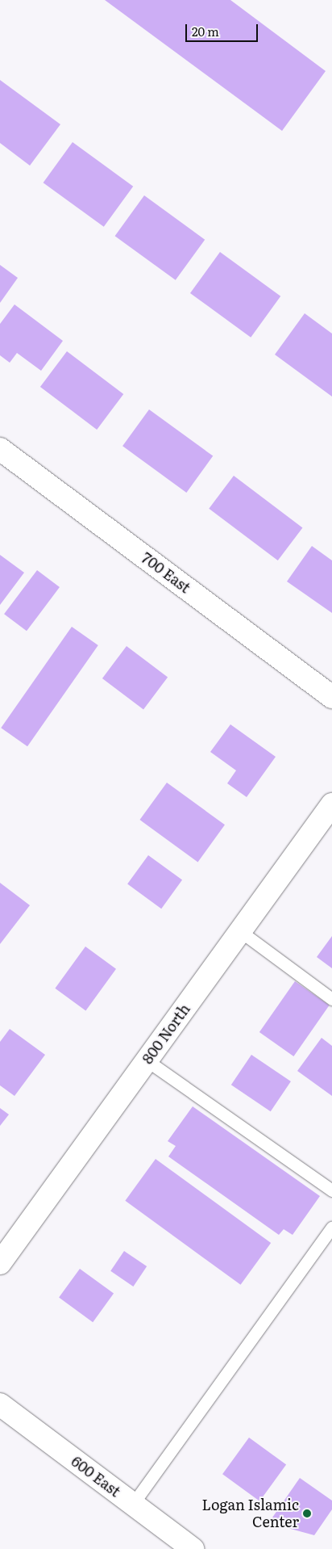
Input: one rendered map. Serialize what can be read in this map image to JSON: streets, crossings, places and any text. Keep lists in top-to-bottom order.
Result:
{
  "streets": {
    "street": ["700 East", "800 North", "600 East"]
  },
  "places": ["Logan Islamic Center"],
  "scale_bar": "20 m"
}
